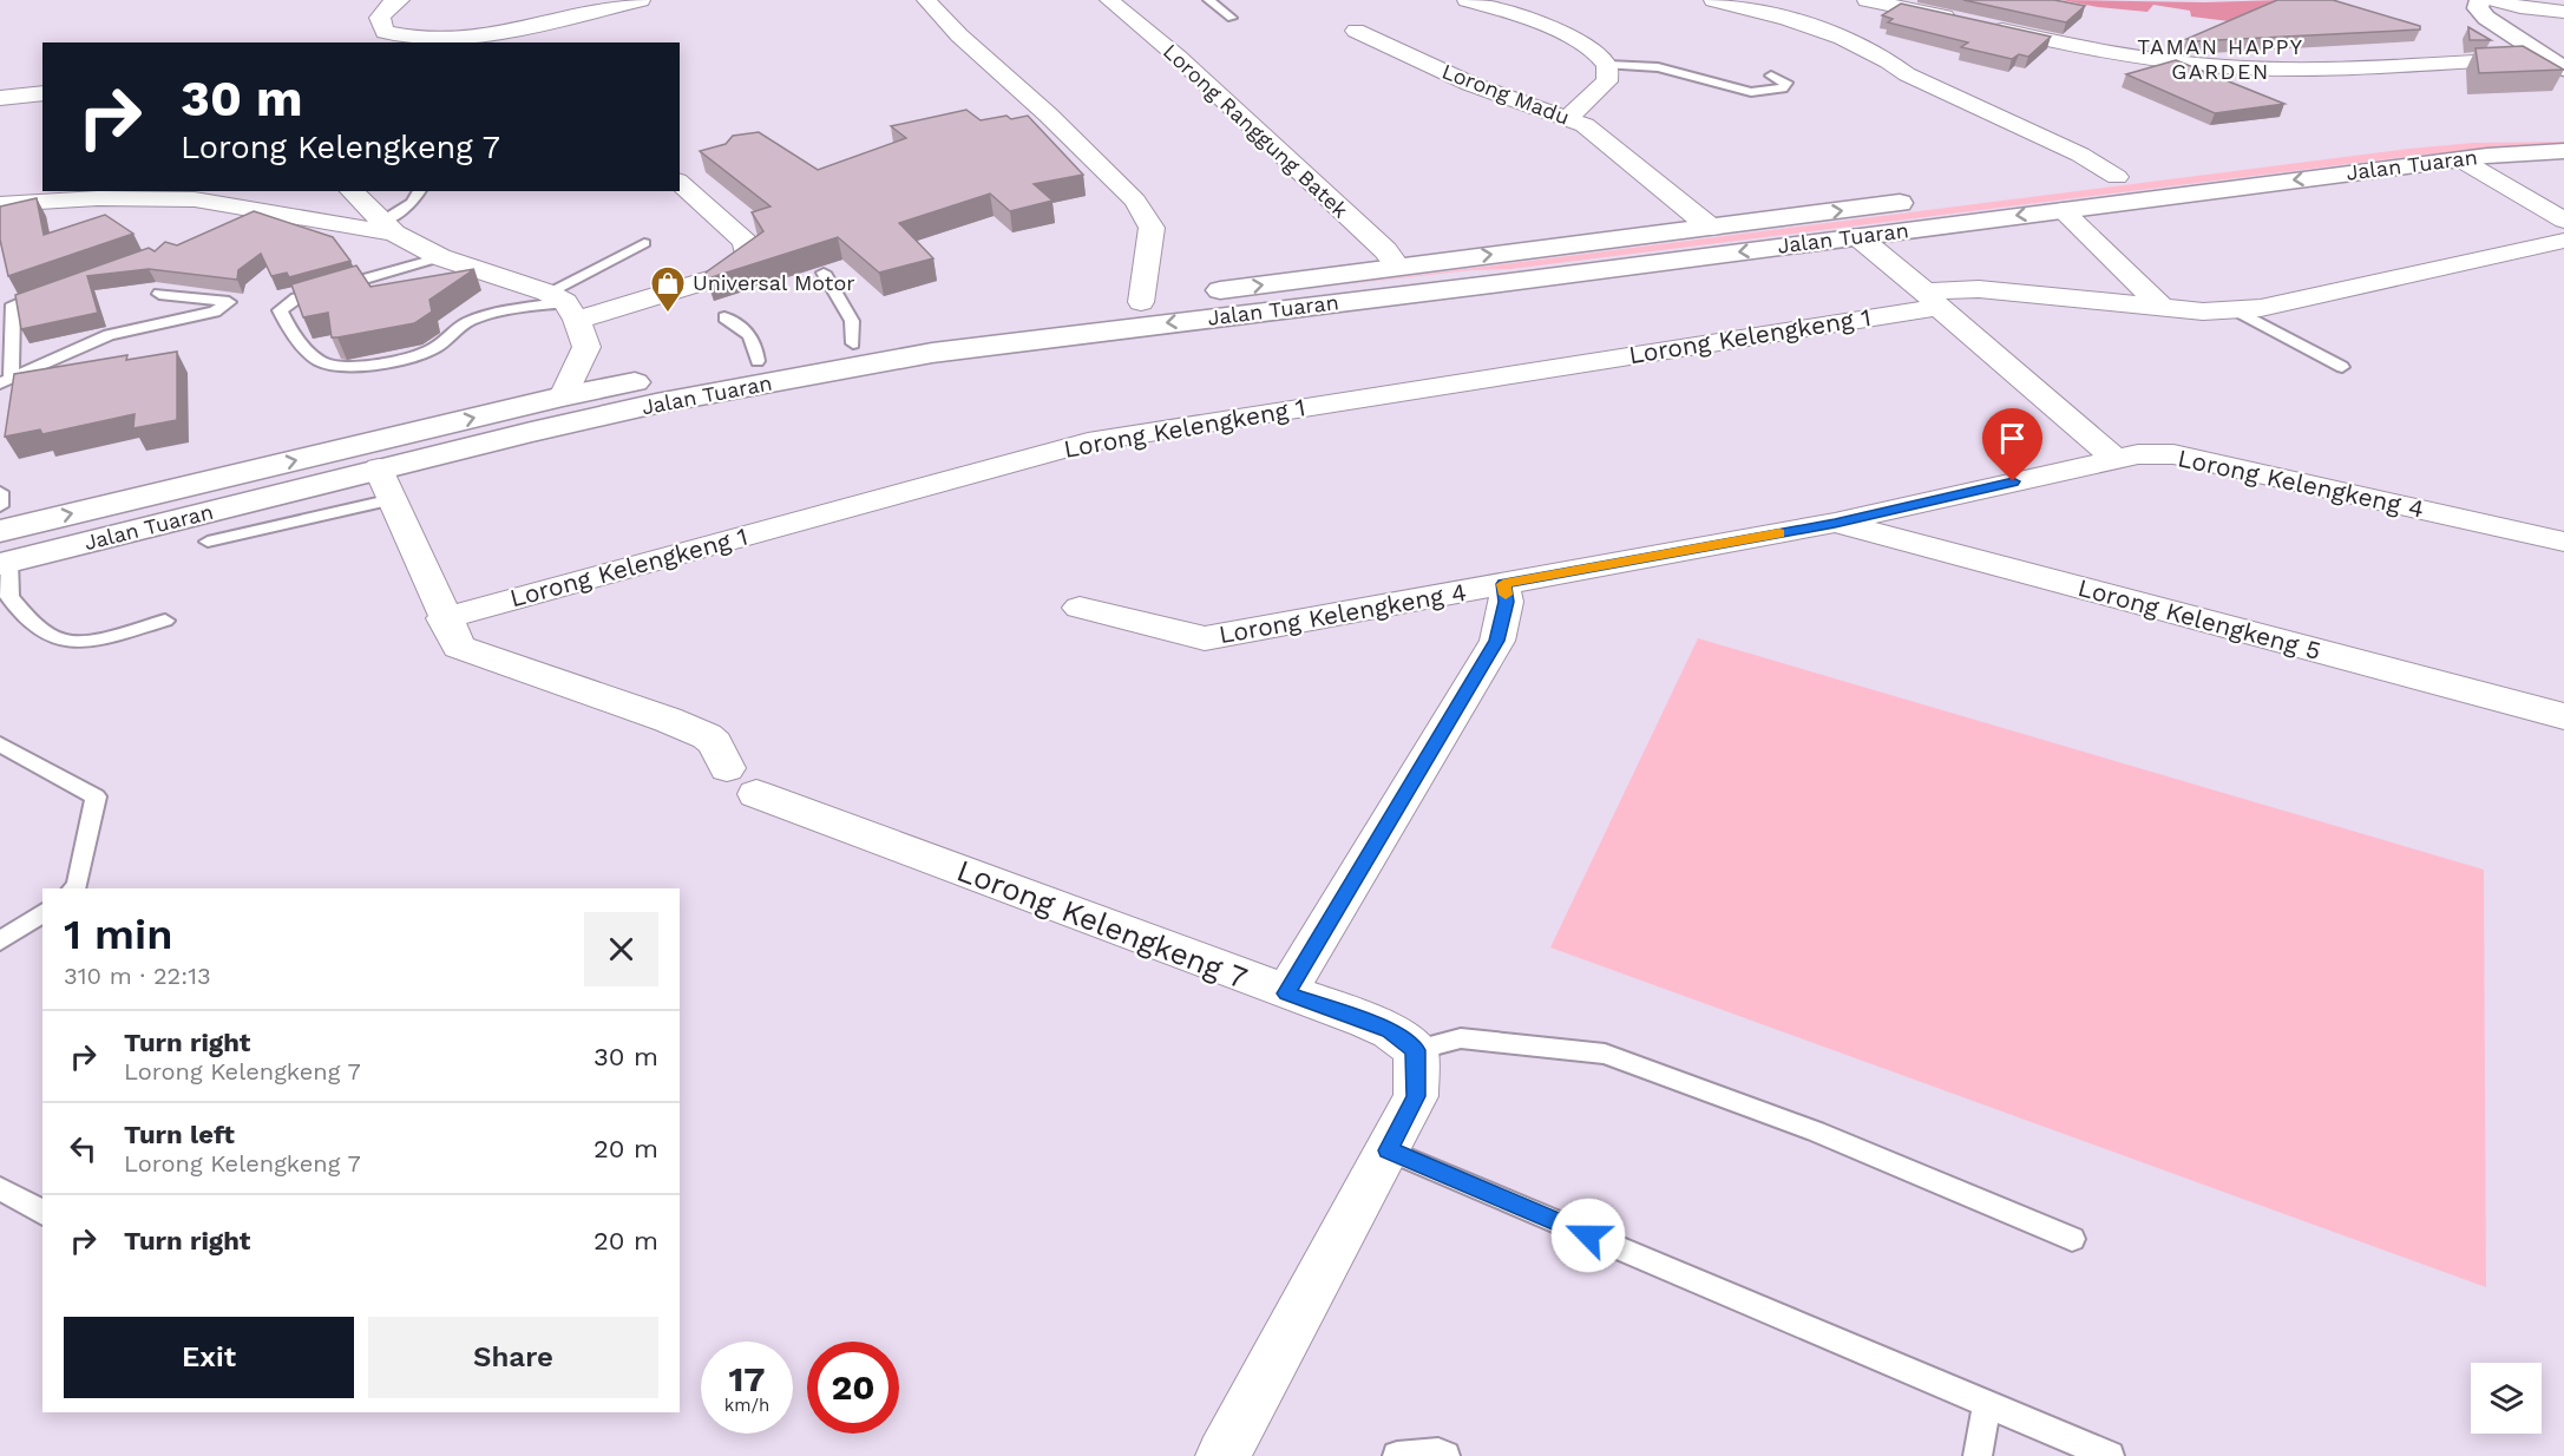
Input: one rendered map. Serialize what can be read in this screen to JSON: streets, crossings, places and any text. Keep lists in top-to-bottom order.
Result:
{
  "streets": {
    "main road": ["Jalan Tuaran"],
    "street": [
      "Lorong Madu",
      "Lorong Ranggung Batek",
      "Lorong Kelengkeng 1",
      "Lorong Kelengkeng 4",
      "Lorong Kelengkeng 5",
      "Lorong Kelengkeng 7"
    ]
  },
  "crossings": [
    ["Lorong Madu", "Jalan Tuaran"],
    ["Lorong Ranggung Batek", "Jalan Tuaran"],
    ["Jalan Tuaran", "Lorong Kelengkeng 7"],
    ["Lorong Kelengkeng 1", "Lorong Kelengkeng 7"],
    ["Lorong Kelengkeng 4", "Lorong Kelengkeng 5"]
  ],
  "districts": ["TAMAN HAPPY GARDEN"],
  "places": {
    "shop": ["Universal Motor"]
  },
  "page": {
    "turn": ["30 m", "Lorong Kelengkeng 7"],
    "heading": ["1 min", "310 m · 22:13"],
    "list": [
      {
        "name": "Turn right",
        "note": "Lorong Kelengkeng 7",
        "value": "30 m"
      },
      {
        "name": "Turn left",
        "note": "Lorong Kelengkeng 7",
        "value": "20 m"
      },
      {
        "name": "Turn right",
        "value": "20 m"
      }
    ],
    "buttons": ["Exit", "Share"],
    "speed": "17 km/h",
    "limit": "20"
  }
}
